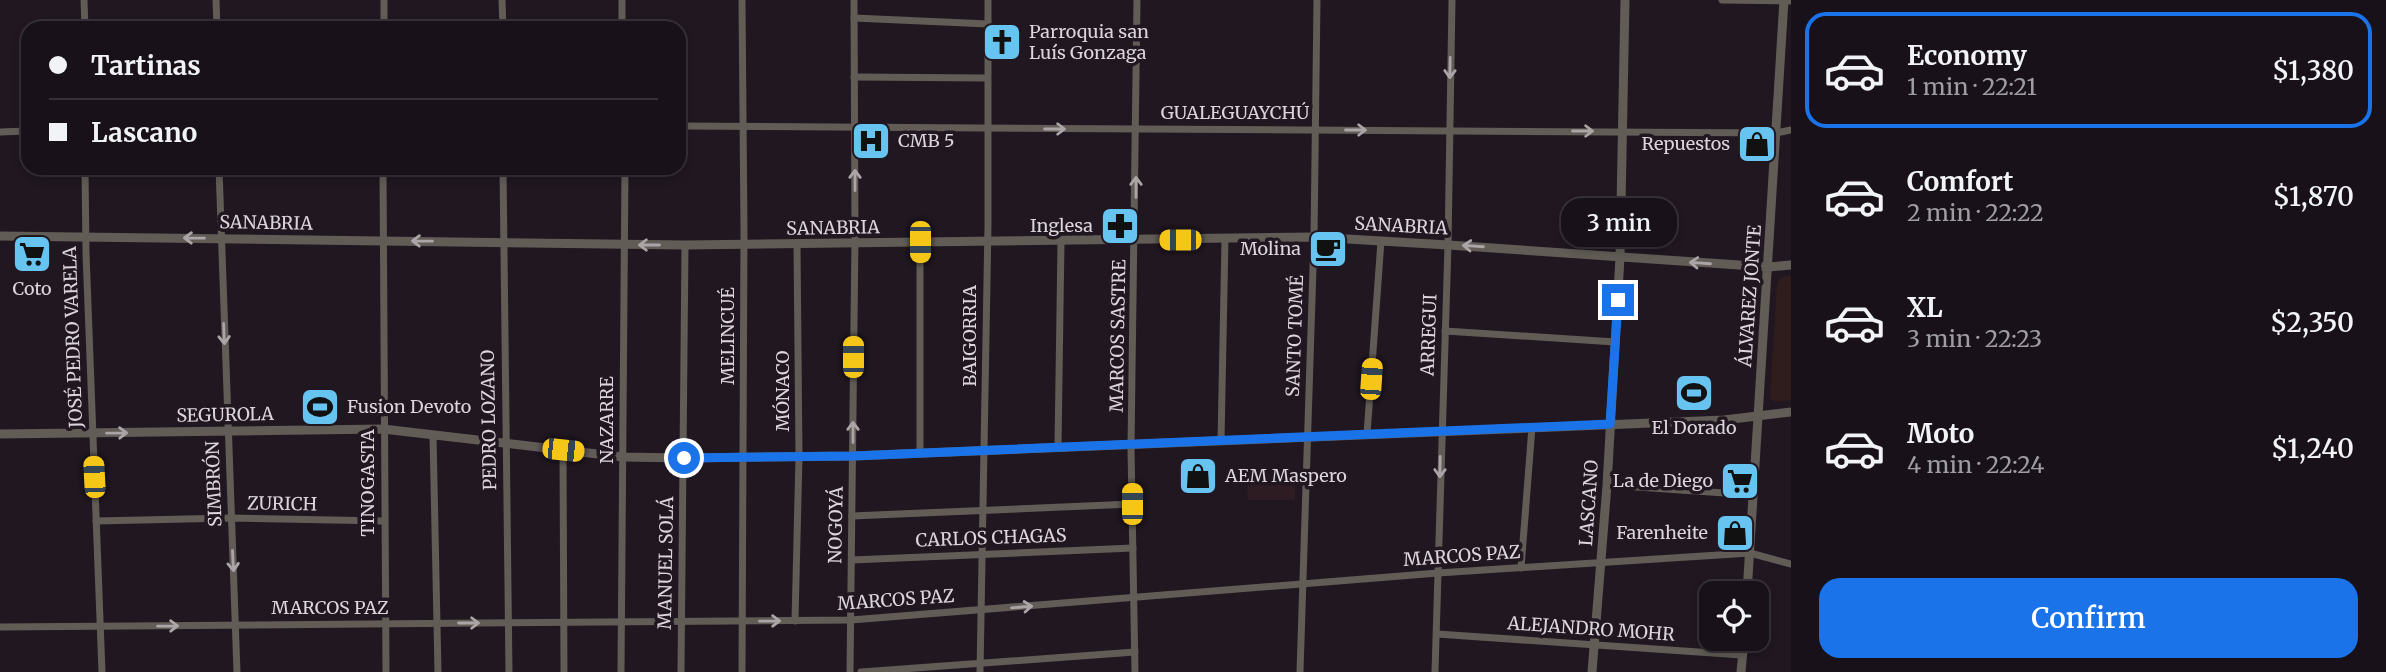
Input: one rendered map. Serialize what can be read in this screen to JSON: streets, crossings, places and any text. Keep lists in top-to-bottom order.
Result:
{
  "streets": {
    "street": [
      "GUALEGUAYCHÚ",
      "SANABRIA",
      "ÁLVAREZ JONTE",
      "ARREGUI",
      "MELINCUÉ",
      "BAIGORRIA",
      "MARCOS SASTRE",
      "SANTO TOMÉ",
      "JOSÉ PEDRO VARELA",
      "MÓNACO",
      "SEGUROLA",
      "PEDRO LOZANO",
      "NAZARRE",
      "TINOGASTA",
      "SIMBRÓN",
      "LASCANO",
      "ZURICH",
      "NOGOYÁ",
      "CARLOS CHAGAS",
      "MARCOS PAZ",
      "MANUEL SOLÁ",
      "ALEJANDRO MOHR"
    ]
  },
  "crossings": [
    ["GUALEGUAYCHÚ", "ÁLVAREZ JONTE"],
    ["GUALEGUAYCHÚ", "ARREGUI"],
    ["GUALEGUAYCHÚ", "MELINCUÉ"],
    ["GUALEGUAYCHÚ", "BAIGORRIA"],
    ["GUALEGUAYCHÚ", "MARCOS SASTRE"],
    ["GUALEGUAYCHÚ", "SANTO TOMÉ"],
    ["GUALEGUAYCHÚ", "LASCANO"],
    ["GUALEGUAYCHÚ", "NOGOYÁ"],
    ["SANABRIA", "ÁLVAREZ JONTE"],
    ["SANABRIA", "ARREGUI"],
    ["SANABRIA", "MELINCUÉ"],
    ["SANABRIA", "BAIGORRIA"],
    ["SANABRIA", "MARCOS SASTRE"],
    ["SANABRIA", "SANTO TOMÉ"],
    ["SANABRIA", "JOSÉ PEDRO VARELA"],
    ["SANABRIA", "MÓNACO"],
    ["SANABRIA", "PEDRO LOZANO"],
    ["SANABRIA", "NAZARRE"],
    ["SANABRIA", "TINOGASTA"],
    ["SANABRIA", "SIMBRÓN"],
    ["SANABRIA", "LASCANO"],
    ["SANABRIA", "NOGOYÁ"],
    ["SANABRIA", "MANUEL SOLÁ"],
    ["ÁLVAREZ JONTE", "SEGUROLA"],
    ["ÁLVAREZ JONTE", "MARCOS PAZ"],
    ["ARREGUI", "SEGUROLA"],
    ["ARREGUI", "MARCOS PAZ"],
    ["ARREGUI", "ALEJANDRO MOHR"],
    ["MELINCUÉ", "SEGUROLA"],
    ["MELINCUÉ", "MARCOS PAZ"],
    ["BAIGORRIA", "SEGUROLA"],
    ["BAIGORRIA", "CARLOS CHAGAS"],
    ["BAIGORRIA", "MARCOS PAZ"],
    ["MARCOS SASTRE", "SEGUROLA"],
    ["MARCOS SASTRE", "CARLOS CHAGAS"],
    ["MARCOS SASTRE", "MARCOS PAZ"],
    ["SANTO TOMÉ", "SEGUROLA"],
    ["SANTO TOMÉ", "MARCOS PAZ"],
    ["JOSÉ PEDRO VARELA", "SEGUROLA"],
    ["JOSÉ PEDRO VARELA", "ZURICH"],
    ["JOSÉ PEDRO VARELA", "MARCOS PAZ"],
    ["MÓNACO", "SEGUROLA"],
    ["MÓNACO", "MARCOS PAZ"],
    ["SEGUROLA", "PEDRO LOZANO"],
    ["SEGUROLA", "NAZARRE"],
    ["SEGUROLA", "TINOGASTA"],
    ["SEGUROLA", "SIMBRÓN"],
    ["SEGUROLA", "LASCANO"],
    ["SEGUROLA", "NOGOYÁ"],
    ["SEGUROLA", "MANUEL SOLÁ"],
    ["PEDRO LOZANO", "MARCOS PAZ"],
    ["NAZARRE", "MARCOS PAZ"],
    ["TINOGASTA", "ZURICH"],
    ["TINOGASTA", "MARCOS PAZ"],
    ["SIMBRÓN", "ZURICH"],
    ["SIMBRÓN", "MARCOS PAZ"],
    ["LASCANO", "MARCOS PAZ"],
    ["LASCANO", "ALEJANDRO MOHR"],
    ["NOGOYÁ", "CARLOS CHAGAS"],
    ["NOGOYÁ", "MARCOS PAZ"],
    ["MARCOS PAZ", "MANUEL SOLÁ"]
  ],
  "one_way": [
    "GUALEGUAYCHÚ",
    "SANABRIA",
    "ARREGUI",
    "SIMBRÓN",
    "NOGOYÁ"
  ],
  "places": {
    "church": ["Parroquia san Luís Gonzaga"],
    "hospital": ["CMB 5"],
    "shop": ["Repuestos", "AEM Maspero", "Farenheite"],
    "pharmacy": ["Inglesa"],
    "cafe": ["Molina"],
    "supermarket": ["Coto", "La de Diego"],
    "sports": ["El Dorado", "Fusion Devoto"]
  },
  "page": {
    "list": [
      {
        "name": "Economy",
        "note": "1 min · 22:21",
        "value": "$1,380"
      },
      {
        "name": "Comfort",
        "note": "2 min · 22:22",
        "value": "$1,870"
      },
      {
        "name": "XL",
        "note": "3 min · 22:23",
        "value": "$2,350"
      },
      {
        "name": "Moto",
        "note": "4 min · 22:24",
        "value": "$1,240"
      }
    ],
    "banner": ["Tartinas", "Lascano"],
    "bubble": "3 min",
    "buttons": "Confirm"
  }
}
